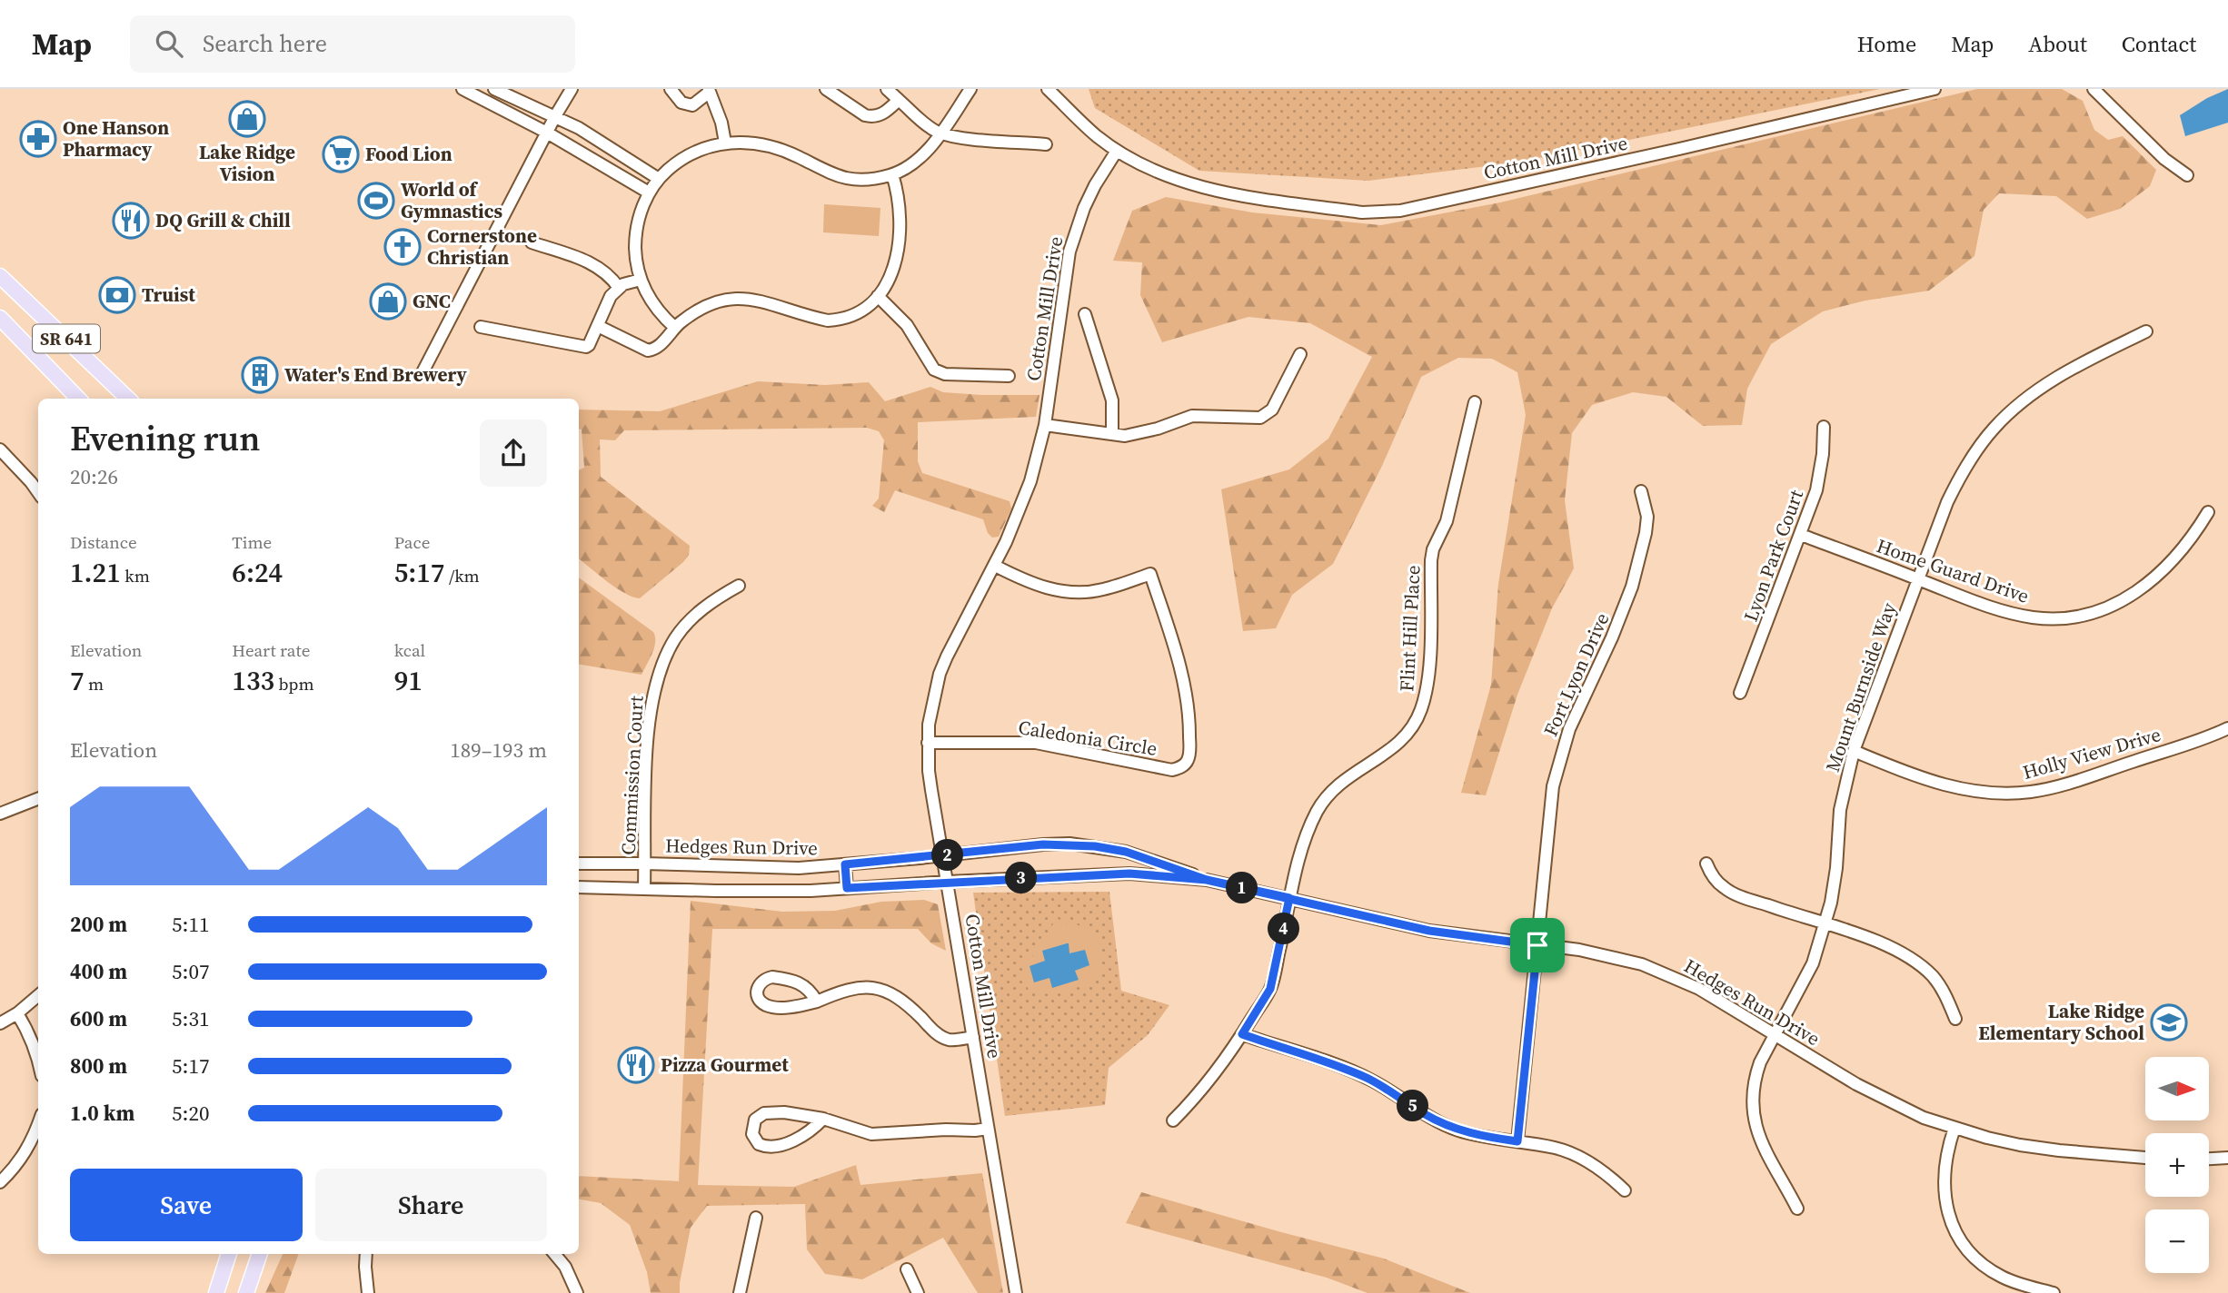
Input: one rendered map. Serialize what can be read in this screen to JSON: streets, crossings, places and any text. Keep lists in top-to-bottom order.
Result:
{
  "streets": {
    "main road": ["SR 641"],
    "street": [
      "Cotton Mill Drive",
      "Lyon Park Court",
      "Home Guard Drive",
      "Flint Hill Place",
      "Fort Lyon Drive",
      "Mount Burnside Way",
      "Caledonia Circle",
      "Holly View Drive",
      "Commission Court",
      "Hedges Run Drive"
    ]
  },
  "crossings": [
    ["Cotton Mill Drive", "Caledonia Circle"],
    ["Cotton Mill Drive", "Hedges Run Drive"],
    ["Lyon Park Court", "Home Guard Drive"],
    ["Home Guard Drive", "Mount Burnside Way"],
    ["Flint Hill Place", "Hedges Run Drive"],
    ["Fort Lyon Drive", "Hedges Run Drive"],
    ["Mount Burnside Way", "Holly View Drive"],
    ["Mount Burnside Way", "Hedges Run Drive"],
    ["Commission Court", "Hedges Run Drive"]
  ],
  "places": {
    "shop": ["Lake Ridge Vision", "GNC"],
    "pharmacy": ["One Hanson Pharmacy"],
    "supermarket": ["Food Lion"],
    "sports": ["World of Gymnastics"],
    "restaurant": ["DQ Grill & Chill", "Pizza Gourmet"],
    "church": ["Cornerstone Christian"],
    "bank": ["Truist"],
    "building": ["Water's End Brewery"],
    "school or university": ["Lake Ridge Elementary School"]
  },
  "north": "right",
  "page": {
    "header": "Map",
    "search": "Search here",
    "nav": [
      "Home",
      "Map",
      "About",
      "Contact"
    ],
    "heading": ["Evening run", "20:26"],
    "stats": [
      ["Distance", "1.21 km"],
      ["Time", "6:24"],
      ["Pace", "5:17 /km"],
      ["Elevation", "7 m"],
      ["Heart rate", "133 bpm"],
      ["kcal", "91"]
    ],
    "chart": ["Elevation", "189–193 m"],
    "pins": [
      "2",
      "3",
      "1",
      "4",
      "5"
    ],
    "list": [
      {
        "name": "200 m",
        "note": "5:11"
      },
      {
        "name": "400 m",
        "note": "5:07"
      },
      {
        "name": "600 m",
        "note": "5:31"
      },
      {
        "name": "800 m",
        "note": "5:17"
      },
      {
        "name": "1.0 km",
        "note": "5:20"
      }
    ],
    "map_buttons": ["+", "−"],
    "buttons": ["Save", "Share"]
  }
}
